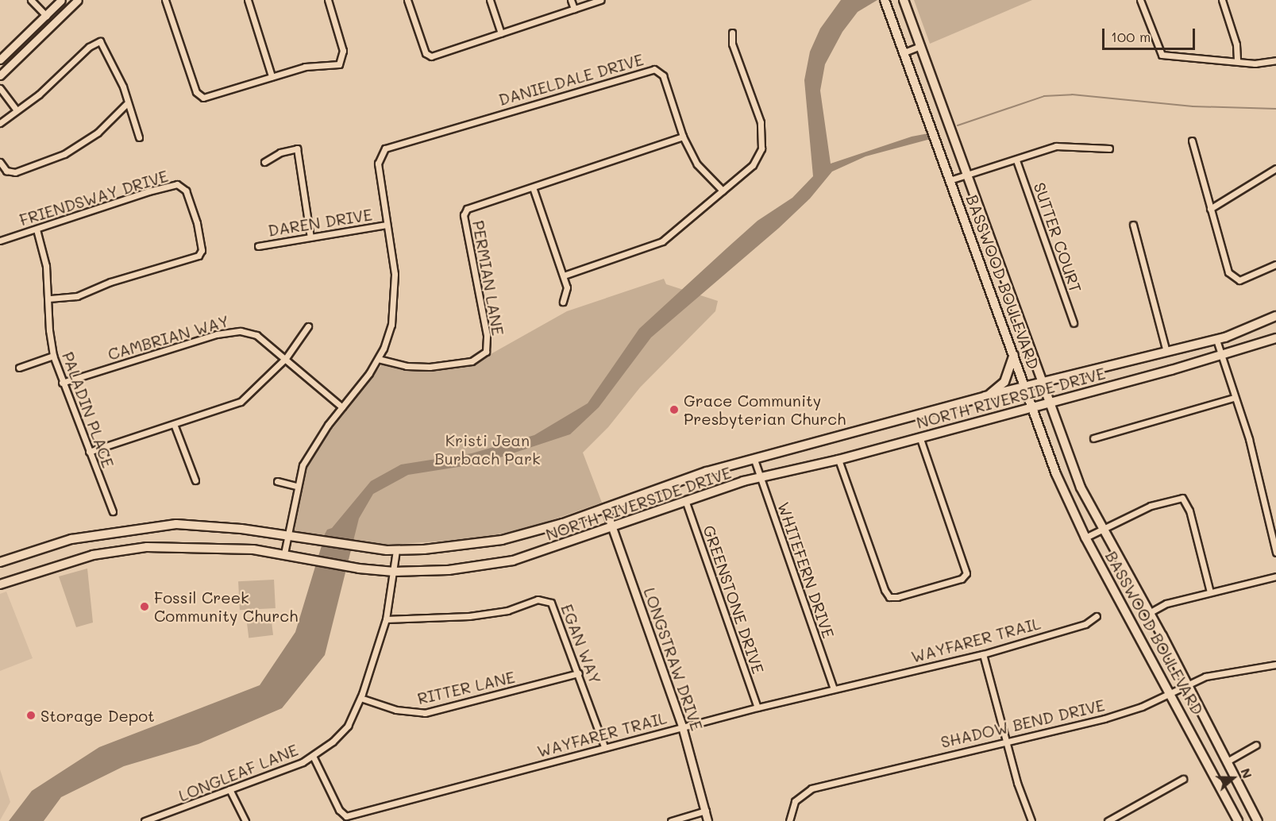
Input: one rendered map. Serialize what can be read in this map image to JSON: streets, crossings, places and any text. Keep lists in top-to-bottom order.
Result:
{
  "streets": {
    "main road": ["BASSWOOD BOULEVARD", "NORTH RIVERSIDE DRIVE"],
    "street": [
      "DANIELDALE DRIVE",
      "FRIENDSWAY DRIVE",
      "DAREN DRIVE",
      "SUTTER COURT",
      "PERMIAN LANE",
      "CAMBRIAN WAY",
      "PALADIN PLACE",
      "WHITEFERN DRIVE",
      "GREENSTONE DRIVE",
      "WAYFARER TRAIL",
      "EGAN WAY",
      "LONGSTRAW DRIVE",
      "RITTER LANE",
      "SHADOW BEND DRIVE",
      "LONGLEAF LANE"
    ]
  },
  "crossings": [
    ["DANIELDALE DRIVE", "DAREN DRIVE"],
    ["DANIELDALE DRIVE", "PERMIAN LANE"],
    ["FRIENDSWAY DRIVE", "PALADIN PLACE"],
    ["BASSWOOD BOULEVARD", "NORTH RIVERSIDE DRIVE"],
    ["BASSWOOD BOULEVARD", "SHADOW BEND DRIVE"],
    ["CAMBRIAN WAY", "PALADIN PLACE"],
    ["NORTH RIVERSIDE DRIVE", "WHITEFERN DRIVE"],
    ["NORTH RIVERSIDE DRIVE", "GREENSTONE DRIVE"],
    ["NORTH RIVERSIDE DRIVE", "LONGSTRAW DRIVE"],
    ["NORTH RIVERSIDE DRIVE", "LONGLEAF LANE"],
    ["WHITEFERN DRIVE", "WAYFARER TRAIL"],
    ["GREENSTONE DRIVE", "WAYFARER TRAIL"],
    ["WAYFARER TRAIL", "EGAN WAY"],
    ["WAYFARER TRAIL", "LONGSTRAW DRIVE"],
    ["WAYFARER TRAIL", "LONGLEAF LANE"],
    ["EGAN WAY", "RITTER LANE"],
    ["EGAN WAY", "LONGLEAF LANE"],
    ["RITTER LANE", "LONGLEAF LANE"]
  ],
  "parks": ["Kristi Jean Burbach Park"],
  "places": ["Grace Community Presbyterian Church", "Fossil Creek Community Church", "Storage Depot"],
  "scale_bar": "100 m",
  "north": "right"
}
